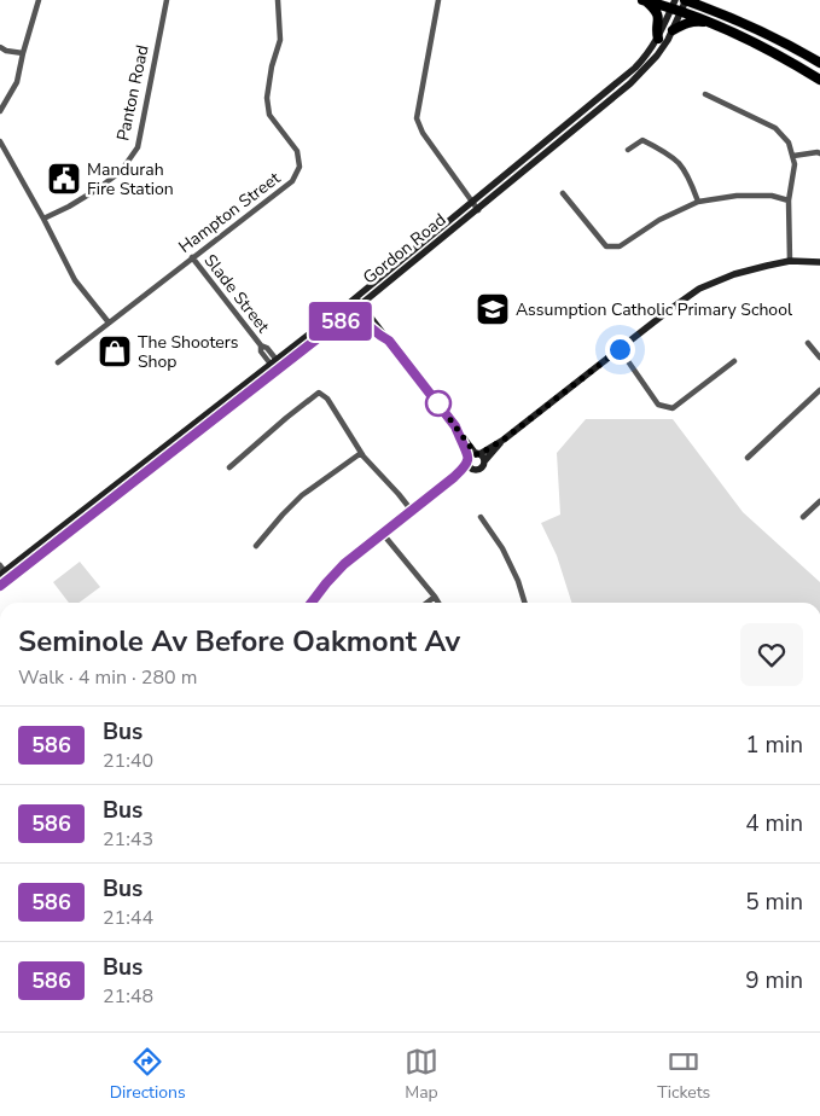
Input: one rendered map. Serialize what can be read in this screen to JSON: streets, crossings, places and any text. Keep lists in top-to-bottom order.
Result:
{
  "streets": {
    "main road": ["Gordon Road"],
    "street": ["Panton Road", "Hampton Street", "Slade Street"]
  },
  "crossings": [
    ["Hampton Street", "Slade Street"],
    ["Gordon Road", "Slade Street"]
  ],
  "places": {
    "public building": ["Mandurah Fire Station"],
    "school or university": ["Assumption Catholic Primary School"],
    "shop": ["The Shooters Shop"]
  },
  "lines": ["bus line 586"],
  "page": {
    "on_map": "586",
    "heading": ["Seminole Av Before Oakmont Av", "Walk · 4 min · 280 m"],
    "list": [
      {
        "mark": "586",
        "name": "Bus",
        "note": "21:40",
        "value": "1 min"
      },
      {
        "mark": "586",
        "name": "Bus",
        "note": "21:43",
        "value": "4 min"
      },
      {
        "mark": "586",
        "name": "Bus",
        "note": "21:44",
        "value": "5 min"
      },
      {
        "mark": "586",
        "name": "Bus",
        "note": "21:48",
        "value": "9 min"
      }
    ],
    "tabs": ["Directions", "Map", "Tickets"]
  }
}
